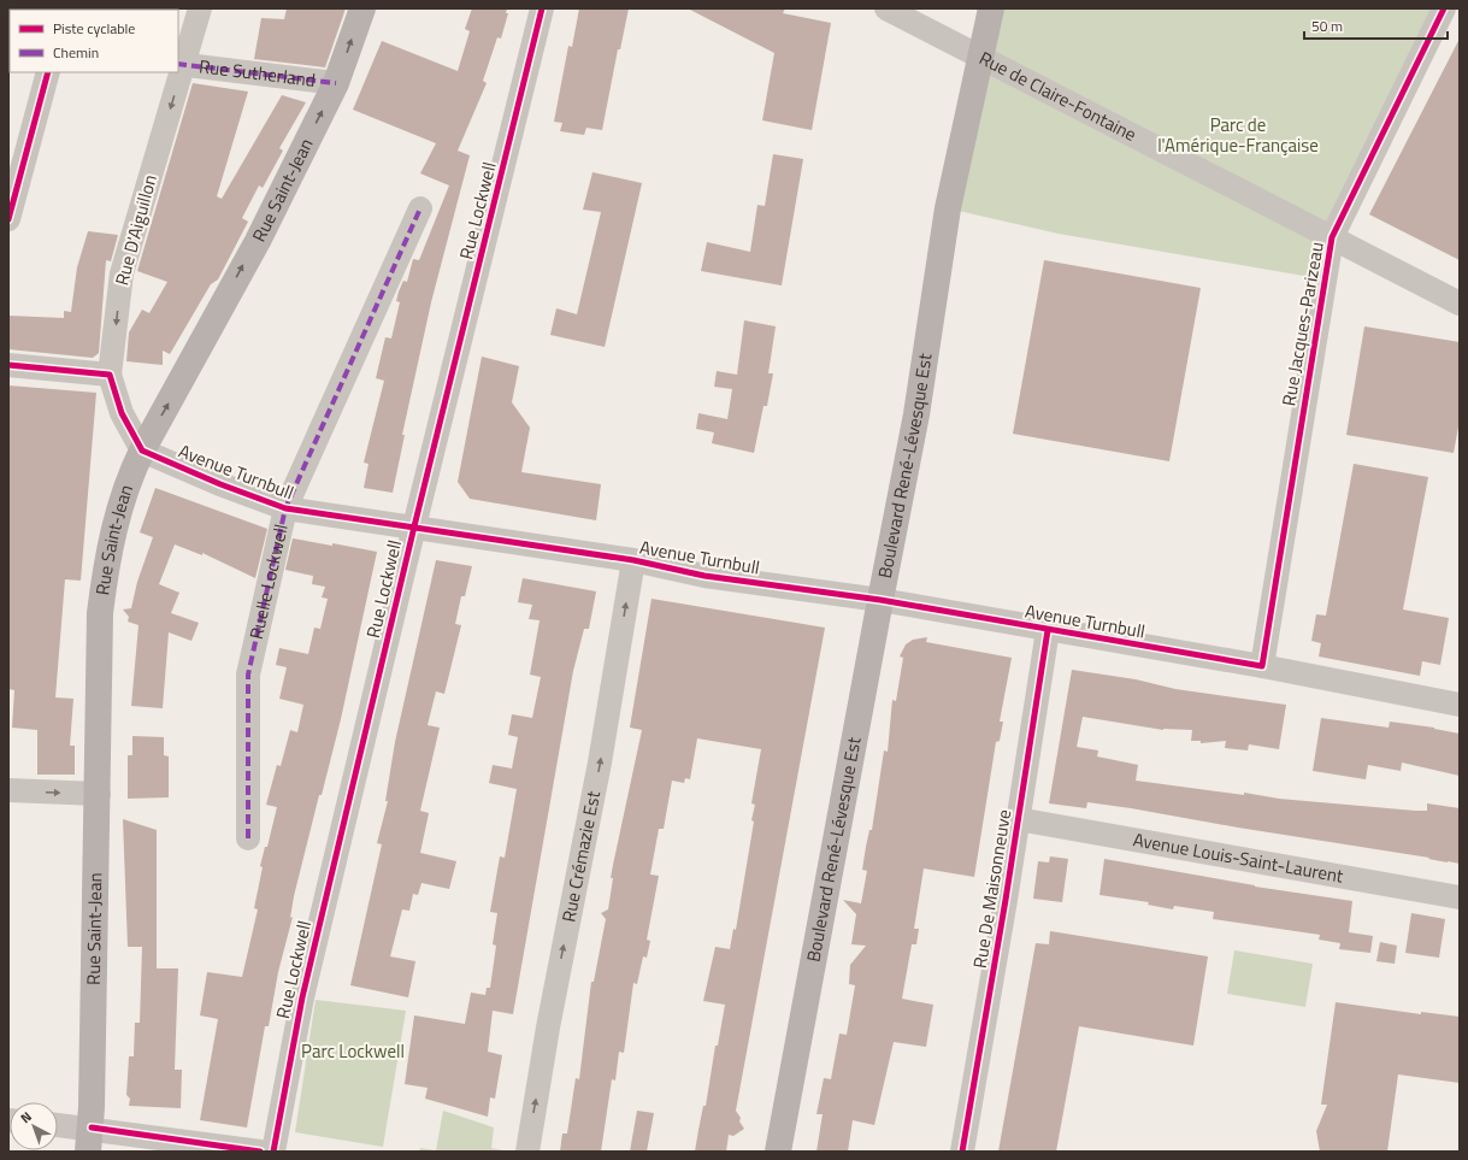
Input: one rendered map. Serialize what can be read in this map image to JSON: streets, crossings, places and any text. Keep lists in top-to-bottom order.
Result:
{
  "streets": {
    "main road": ["Rue Saint-Jean", "Boulevard René-Lévesque Est"],
    "street": [
      "Rue Sutherland",
      "Rue de Claire-Fontaine",
      "Rue Lockwell",
      "Rue D'Aiguillon",
      "Rue Jacques-Parizeau",
      "Avenue Turnbull",
      "Ruelle Lockwell",
      "Rue Crémazie Est",
      "Avenue Louis-Saint-Laurent",
      "Rue De Maisonneuve"
    ]
  },
  "crossings": [
    ["Rue Sutherland", "Rue Saint-Jean"],
    ["Rue Sutherland", "Rue D'Aiguillon"],
    ["Rue de Claire-Fontaine", "Rue Jacques-Parizeau"],
    ["Rue de Claire-Fontaine", "Boulevard René-Lévesque Est"],
    ["Rue Saint-Jean", "Rue D'Aiguillon"],
    ["Rue Saint-Jean", "Avenue Turnbull"],
    ["Rue Lockwell", "Avenue Turnbull"],
    ["Rue D'Aiguillon", "Avenue Turnbull"],
    ["Rue Jacques-Parizeau", "Avenue Turnbull"],
    ["Boulevard René-Lévesque Est", "Avenue Turnbull"],
    ["Avenue Turnbull", "Ruelle Lockwell"],
    ["Avenue Turnbull", "Rue Crémazie Est"],
    ["Avenue Turnbull", "Rue De Maisonneuve"],
    ["Avenue Louis-Saint-Laurent", "Rue De Maisonneuve"]
  ],
  "one_way": ["Rue Saint-Jean", "Rue Crémazie Est"],
  "parks": ["Parc de l'Amérique-Française", "Parc Lockwell"],
  "legend": ["Piste cyclable", "Chemin"],
  "scale_bar": "50 m",
  "north": "top left"
}
